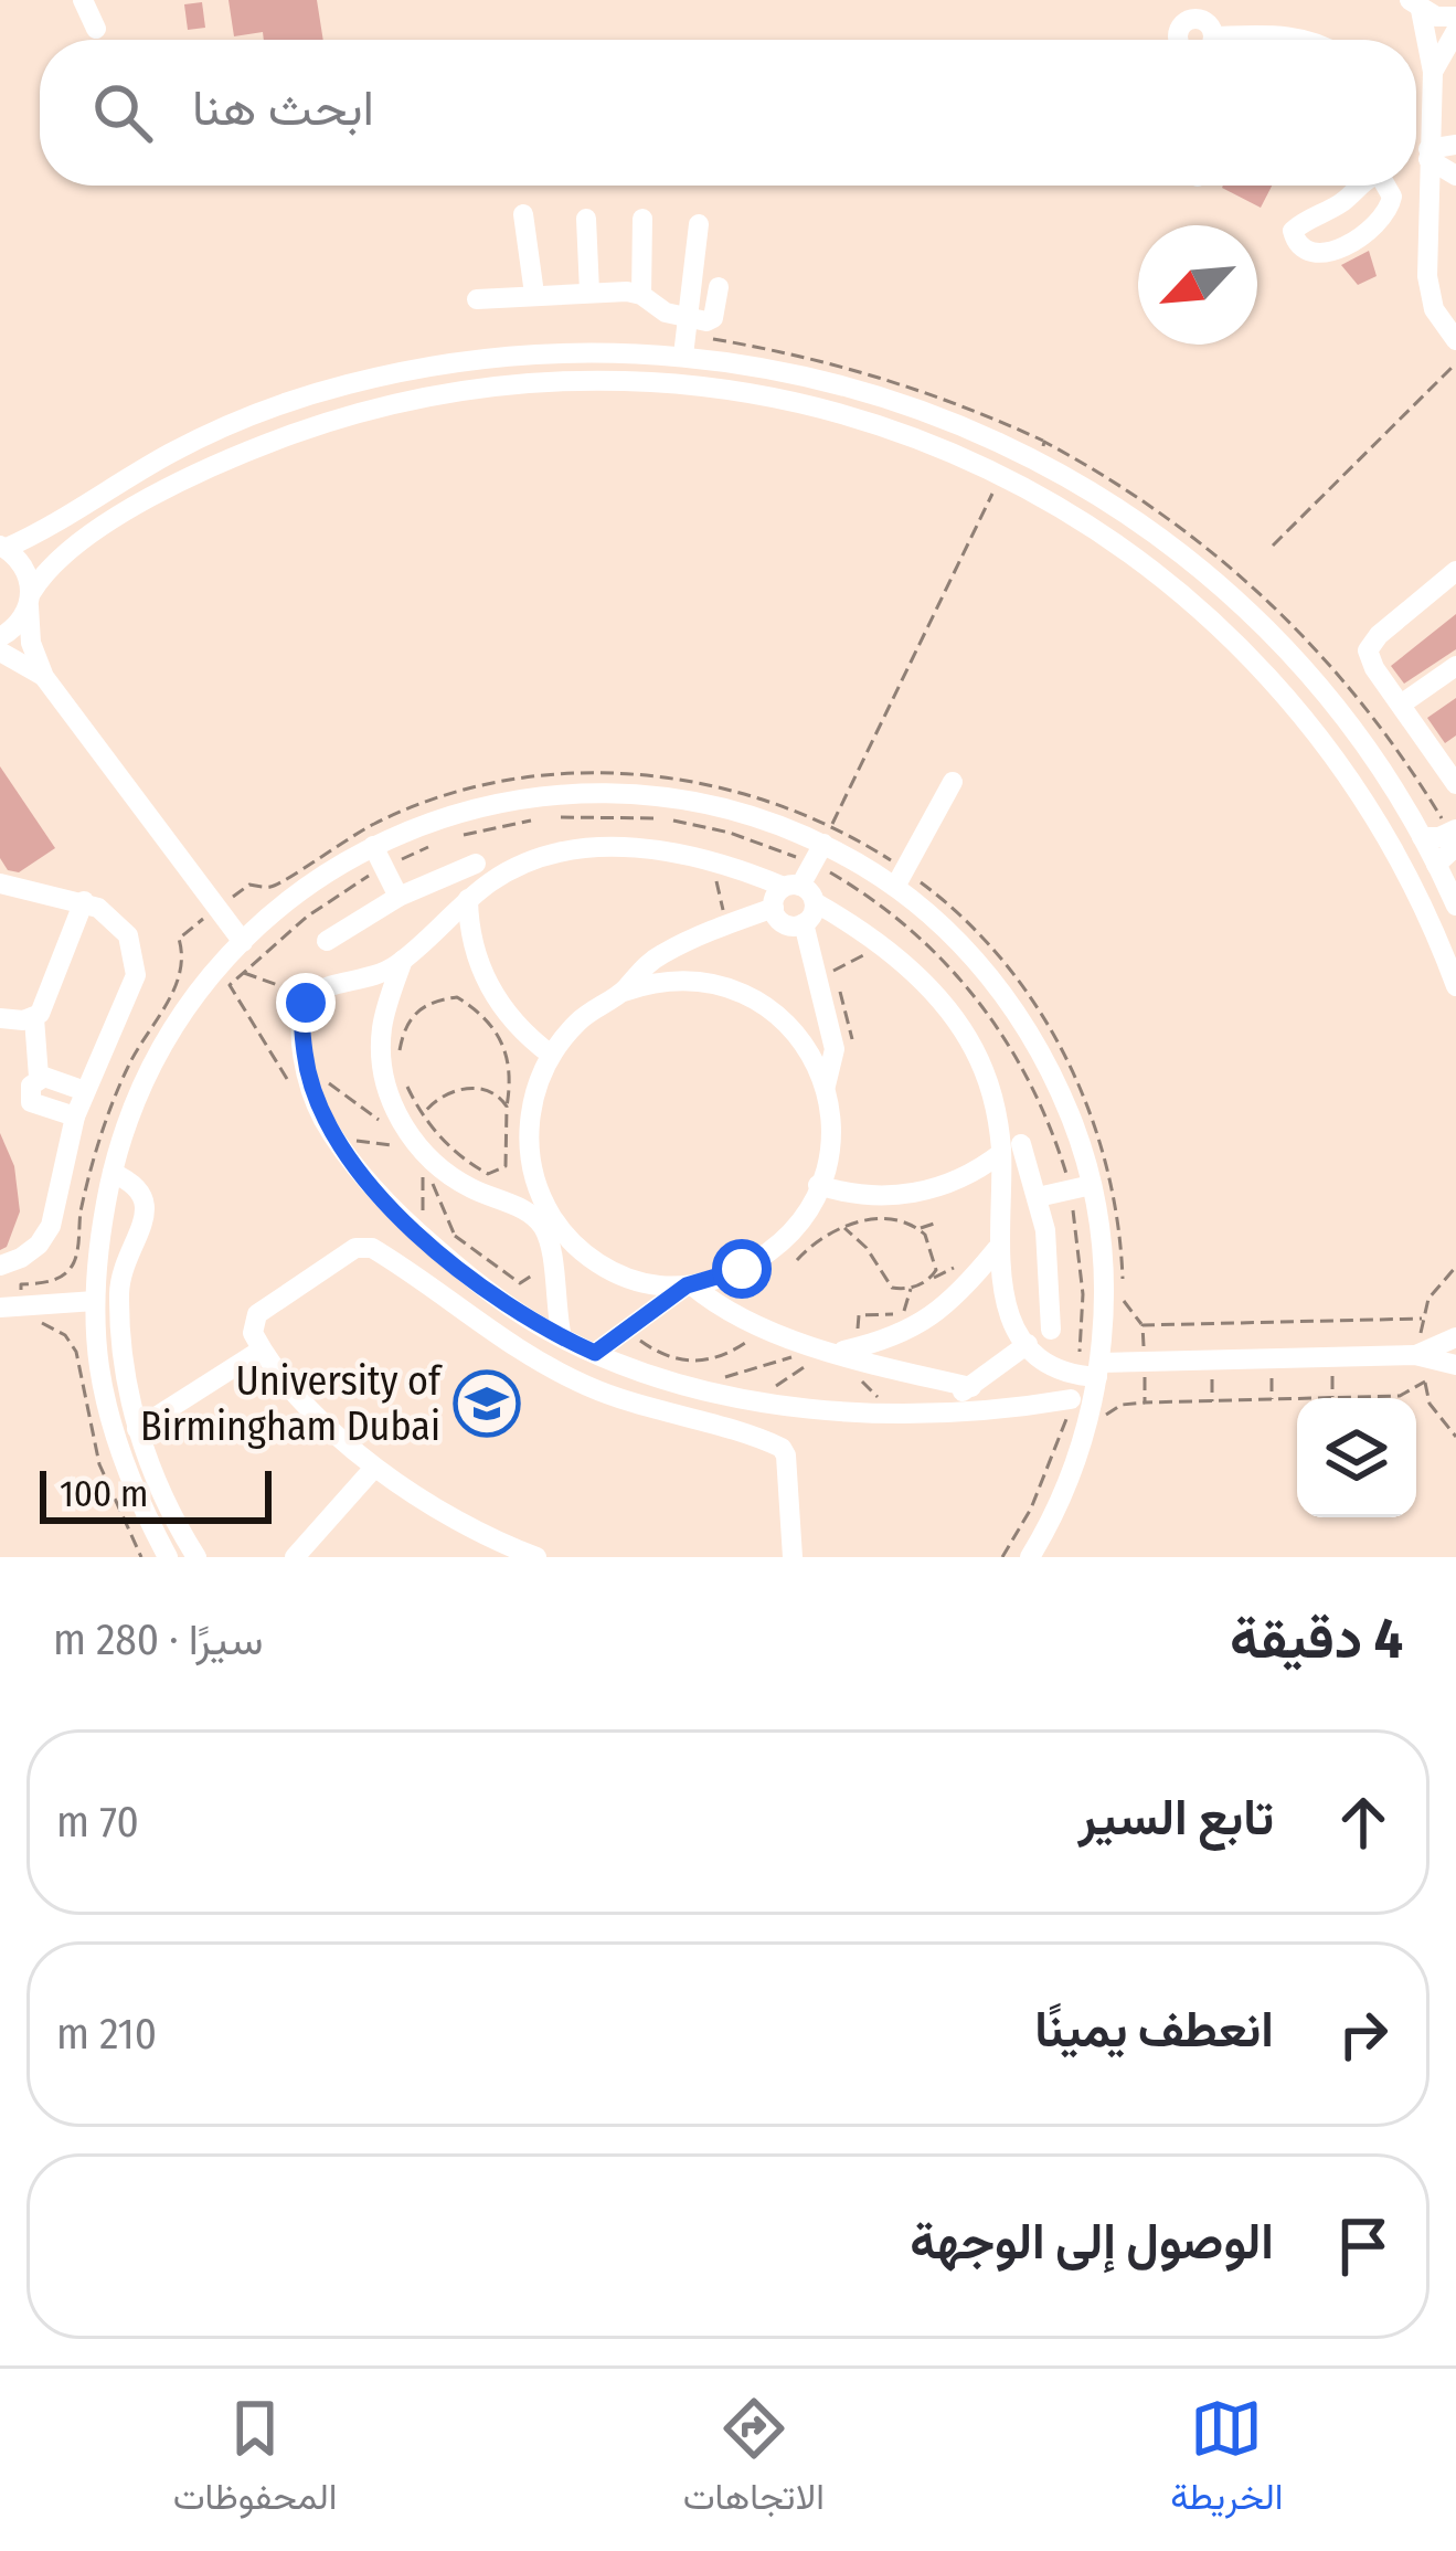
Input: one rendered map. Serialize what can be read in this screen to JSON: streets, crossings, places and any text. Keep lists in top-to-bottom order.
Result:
{
  "places": {
    "school or university": ["University of Birmingham Dubai"]
  },
  "scale_bar": "100 m",
  "north": "bottom left",
  "page": {
    "search": "ابحث هنا",
    "scale": "100 m",
    "heading": ["4 دقيقة", "سيرًا · 280 m"],
    "list": [
      ["تابع السير", "70 m"],
      ["انعطف يمينًا", "210 m"],
      "الوصول إلى الوجهة"
    ],
    "nav": ["الخريطة", "الاتجاهات", "المحفوظات"]
  }
}
